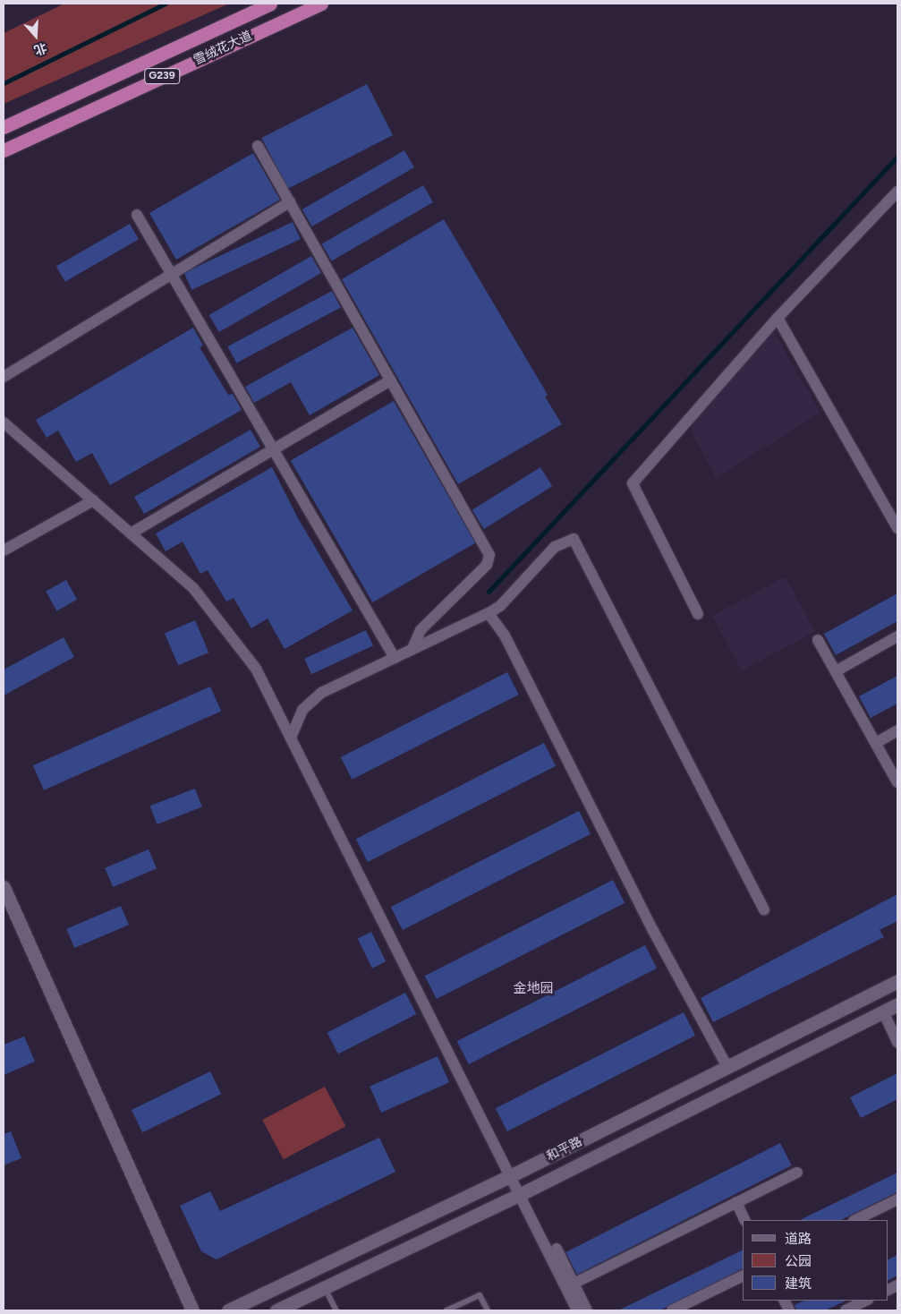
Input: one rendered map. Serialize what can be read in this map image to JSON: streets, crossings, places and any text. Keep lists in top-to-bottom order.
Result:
{
  "streets": {
    "highway": ["雪绒花大道", "G239"],
    "street": ["和平路"]
  },
  "districts": ["金地园"],
  "legend": ["道路", "公园", "建筑"],
  "north": "bottom"
}
